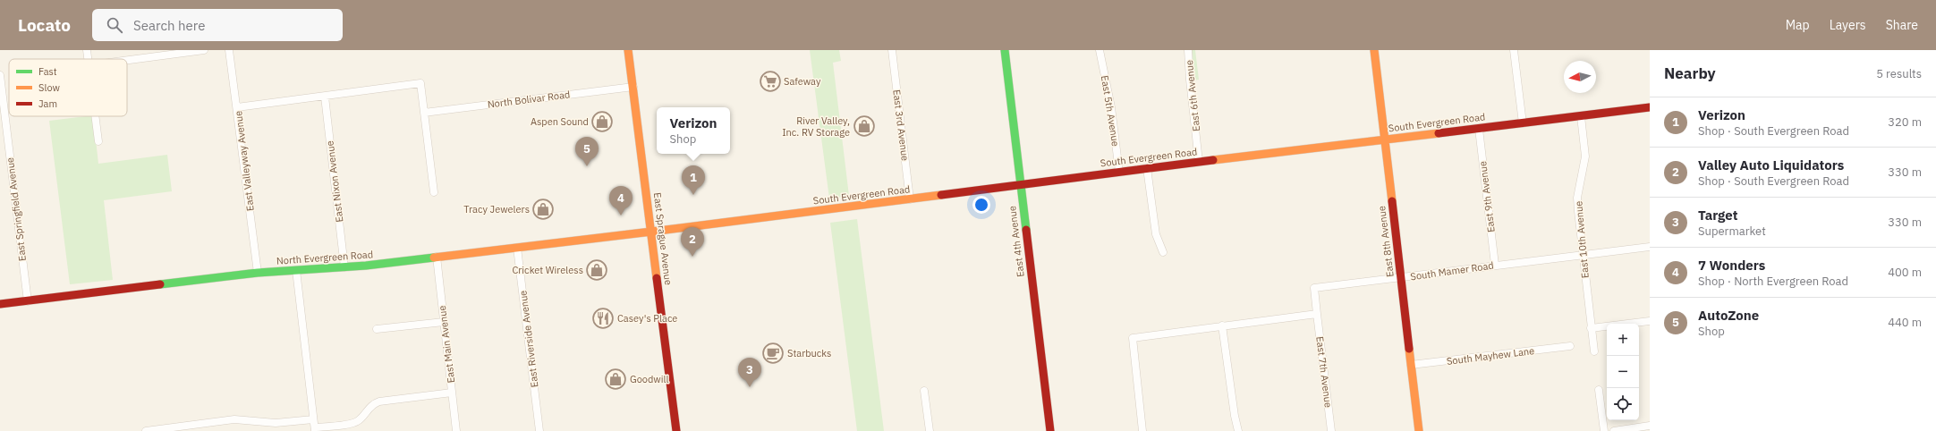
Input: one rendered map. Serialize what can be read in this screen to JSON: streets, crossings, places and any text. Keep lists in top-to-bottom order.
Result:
{
  "streets": {
    "main road": [
      "South Evergreen Road",
      "East Sprague Avenue",
      "East 4th Avenue",
      "East 8th Avenue",
      "North Evergreen Road"
    ],
    "street": [
      "East 6th Avenue",
      "North Bolivar Road",
      "East 5th Avenue",
      "East 3rd Avenue",
      "East Valleyway Avenue",
      "East Nixon Avenue",
      "East 9th Avenue",
      "East Springfield Avenue",
      "East 10th Avenue",
      "South Mamer Road",
      "East Riverside Avenue",
      "East Main Avenue",
      "South Mayhew Lane",
      "East 7th Avenue"
    ]
  },
  "crossings": [
    ["East 6th Avenue", "South Evergreen Road"],
    ["North Bolivar Road", "East Sprague Avenue"],
    ["East 5th Avenue", "South Evergreen Road"],
    ["South Evergreen Road", "East 3rd Avenue"],
    ["South Evergreen Road", "East 9th Avenue"],
    ["South Evergreen Road", "East Sprague Avenue"],
    ["South Evergreen Road", "East 10th Avenue"],
    ["South Evergreen Road", "East 4th Avenue"],
    ["South Evergreen Road", "East 8th Avenue"],
    ["South Evergreen Road", "North Evergreen Road"],
    ["East Valleyway Avenue", "North Evergreen Road"],
    ["East Nixon Avenue", "North Evergreen Road"],
    ["East 9th Avenue", "South Mamer Road"],
    ["East Springfield Avenue", "North Evergreen Road"],
    ["East Sprague Avenue", "North Evergreen Road"],
    ["East 10th Avenue", "South Mamer Road"],
    ["East 8th Avenue", "South Mamer Road"],
    ["East 8th Avenue", "South Mayhew Lane"],
    ["North Evergreen Road", "East Riverside Avenue"],
    ["North Evergreen Road", "East Main Avenue"],
    ["South Mamer Road", "East 7th Avenue"]
  ],
  "places": {
    "supermarket": ["Safeway"],
    "shop": [
      "Aspen Sound",
      "River Valley, Inc. RV Storage",
      "Tracy Jewelers",
      "Cricket Wireless",
      "Goodwill"
    ],
    "restaurant": ["Casey's Place"],
    "cafe": ["Starbucks"]
  },
  "legend": ["Fast", "Slow", "Jam"],
  "north": "left",
  "page": {
    "header": "Locato",
    "search": "Search here",
    "nav": ["Map", "Layers", "Share"],
    "heading": ["Nearby", "5 results"],
    "list": [
      {
        "mark": "1",
        "name": "Verizon",
        "note": "Shop · South Evergreen Road",
        "value": "320 m"
      },
      {
        "mark": "2",
        "name": "Valley Auto Liquidators",
        "note": "Shop · South Evergreen Road",
        "value": "330 m"
      },
      {
        "mark": "3",
        "name": "Target",
        "note": "Supermarket",
        "value": "330 m"
      },
      {
        "mark": "4",
        "name": "7 Wonders",
        "note": "Shop · North Evergreen Road",
        "value": "400 m"
      },
      {
        "mark": "5",
        "name": "AutoZone",
        "note": "Shop",
        "value": "440 m"
      }
    ],
    "popup": ["Verizon", "Shop"],
    "pins": [
      "5",
      "1",
      "4",
      "2",
      "3"
    ],
    "map_buttons": ["+", "−"]
  }
}
